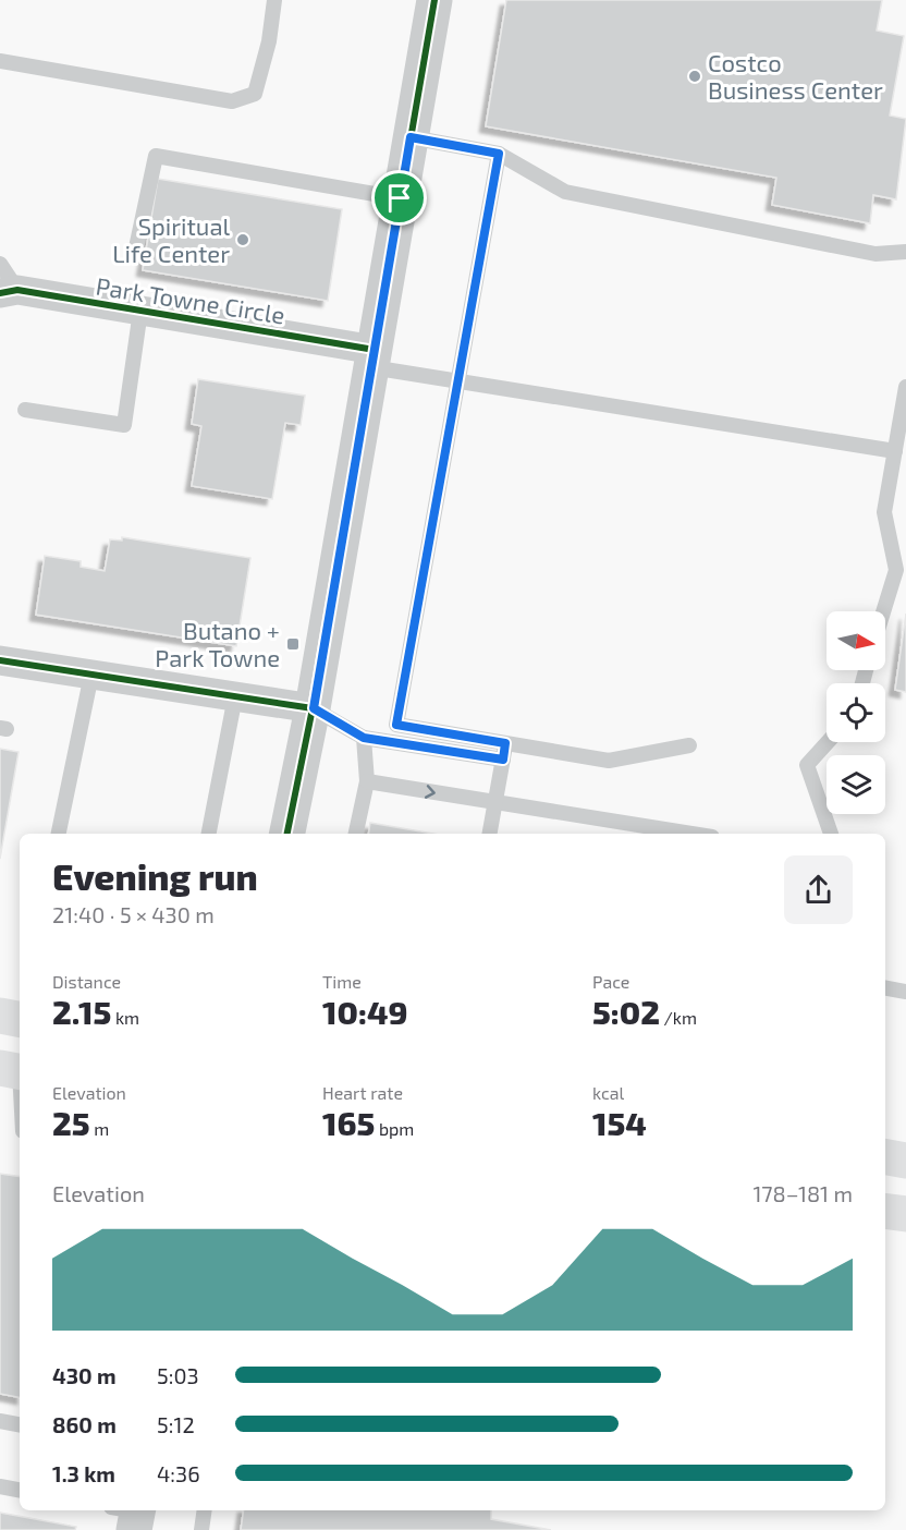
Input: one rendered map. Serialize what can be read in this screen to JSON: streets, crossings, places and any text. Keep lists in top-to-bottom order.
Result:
{
  "streets": {
    "street": ["Park Towne Circle"]
  },
  "places": {
    "other": ["Costco Business Center", "Spiritual Life Center"],
    "transit": ["Butano + Park Towne"]
  },
  "north": "right",
  "page": {
    "heading": ["Evening run", "21:40 · 5 × 430 m"],
    "stats": [
      ["Distance", "2.15 km"],
      ["Time", "10:49"],
      ["Pace", "5:02 /km"],
      ["Elevation", "25 m"],
      ["Heart rate", "165 bpm"],
      ["kcal", "154"]
    ],
    "chart": ["Elevation", "178–181 m"],
    "list": [
      {
        "name": "430 m",
        "note": "5:03"
      },
      {
        "name": "860 m",
        "note": "5:12"
      },
      {
        "name": "1.3 km",
        "note": "4:36"
      }
    ]
  }
}
